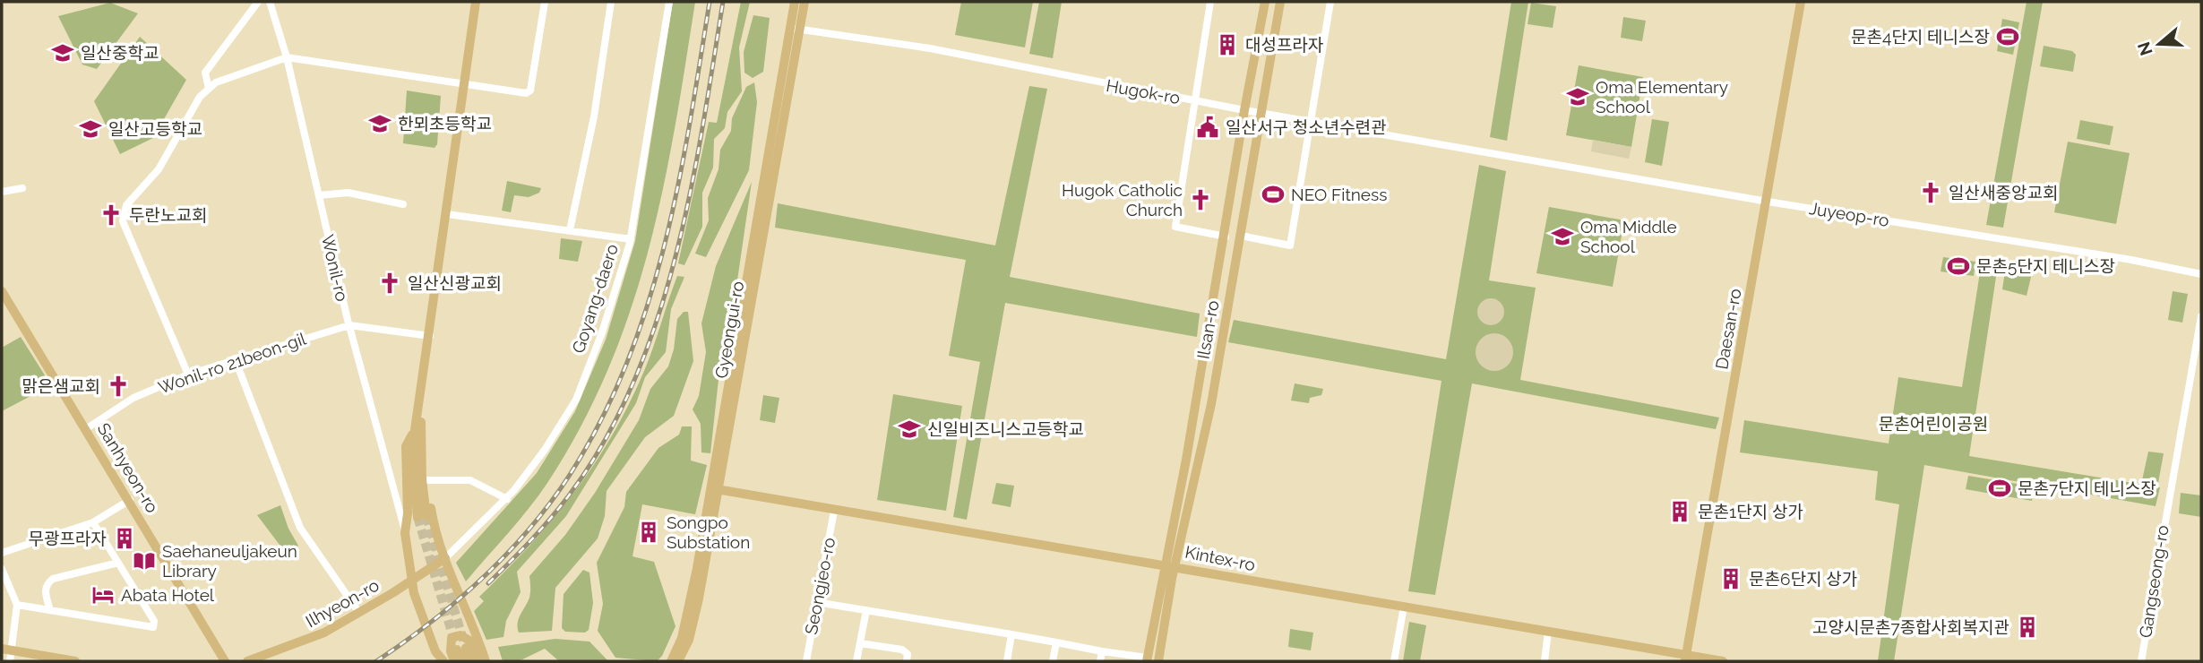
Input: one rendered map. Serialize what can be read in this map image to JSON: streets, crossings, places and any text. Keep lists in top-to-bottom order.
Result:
{
  "streets": {
    "main road": [
      "Daesan-ro",
      "Gyeongui-ro",
      "Ilsan-ro",
      "Sanhyeon-ro",
      "Kintex-ro",
      "Ilhyeon-ro"
    ],
    "street": [
      "Hugok-ro",
      "Juyeop-ro",
      "Wonil-ro",
      "Goyang-daero",
      "Wonil-ro 21beon-gil",
      "Gangseong-ro",
      "Seongjeo-ro"
    ]
  },
  "crossings": [
    ["Hugok-ro", "Juyeop-ro"],
    ["Hugok-ro", "Gyeongui-ro"],
    ["Hugok-ro", "Ilsan-ro"],
    ["Juyeop-ro", "Daesan-ro"],
    ["Wonil-ro", "Wonil-ro 21beon-gil"],
    ["Goyang-daero", "Ilhyeon-ro"],
    ["Daesan-ro", "Kintex-ro"],
    ["Gyeongui-ro", "Kintex-ro"],
    ["Ilsan-ro", "Kintex-ro"],
    ["Wonil-ro 21beon-gil", "Sanhyeon-ro"],
    ["Kintex-ro", "Seongjeo-ro"]
  ],
  "parks": ["문촌어린이공원"],
  "places": {
    "sports": [
      "문촌4단지 테니스장",
      "NEO Fitness",
      "문촌5단지 테니스장",
      "문촌7단지 테니스장"
    ],
    "building": [
      "대성프라자",
      "문촌1단지 상가",
      "Songpo Substation",
      "무광프라자",
      "문촌6단지 상가",
      "고양시문촌7종합사회복지관"
    ],
    "school or university": [
      "일산중학교",
      "Oma Elementary School",
      "한뫼초등학교",
      "일산고등학교",
      "Oma Middle School",
      "신일비즈니스고등학교"
    ],
    "public building": ["일산서구 청소년수련관"],
    "church": [
      "일산새중앙교회",
      "Hugok Catholic Church",
      "두란노교회",
      "일산신광교회",
      "맑은샘교회"
    ],
    "library": ["Saehaneuljakeun Library"],
    "hotel": ["Abata Hotel"]
  },
  "north": "left"
}
